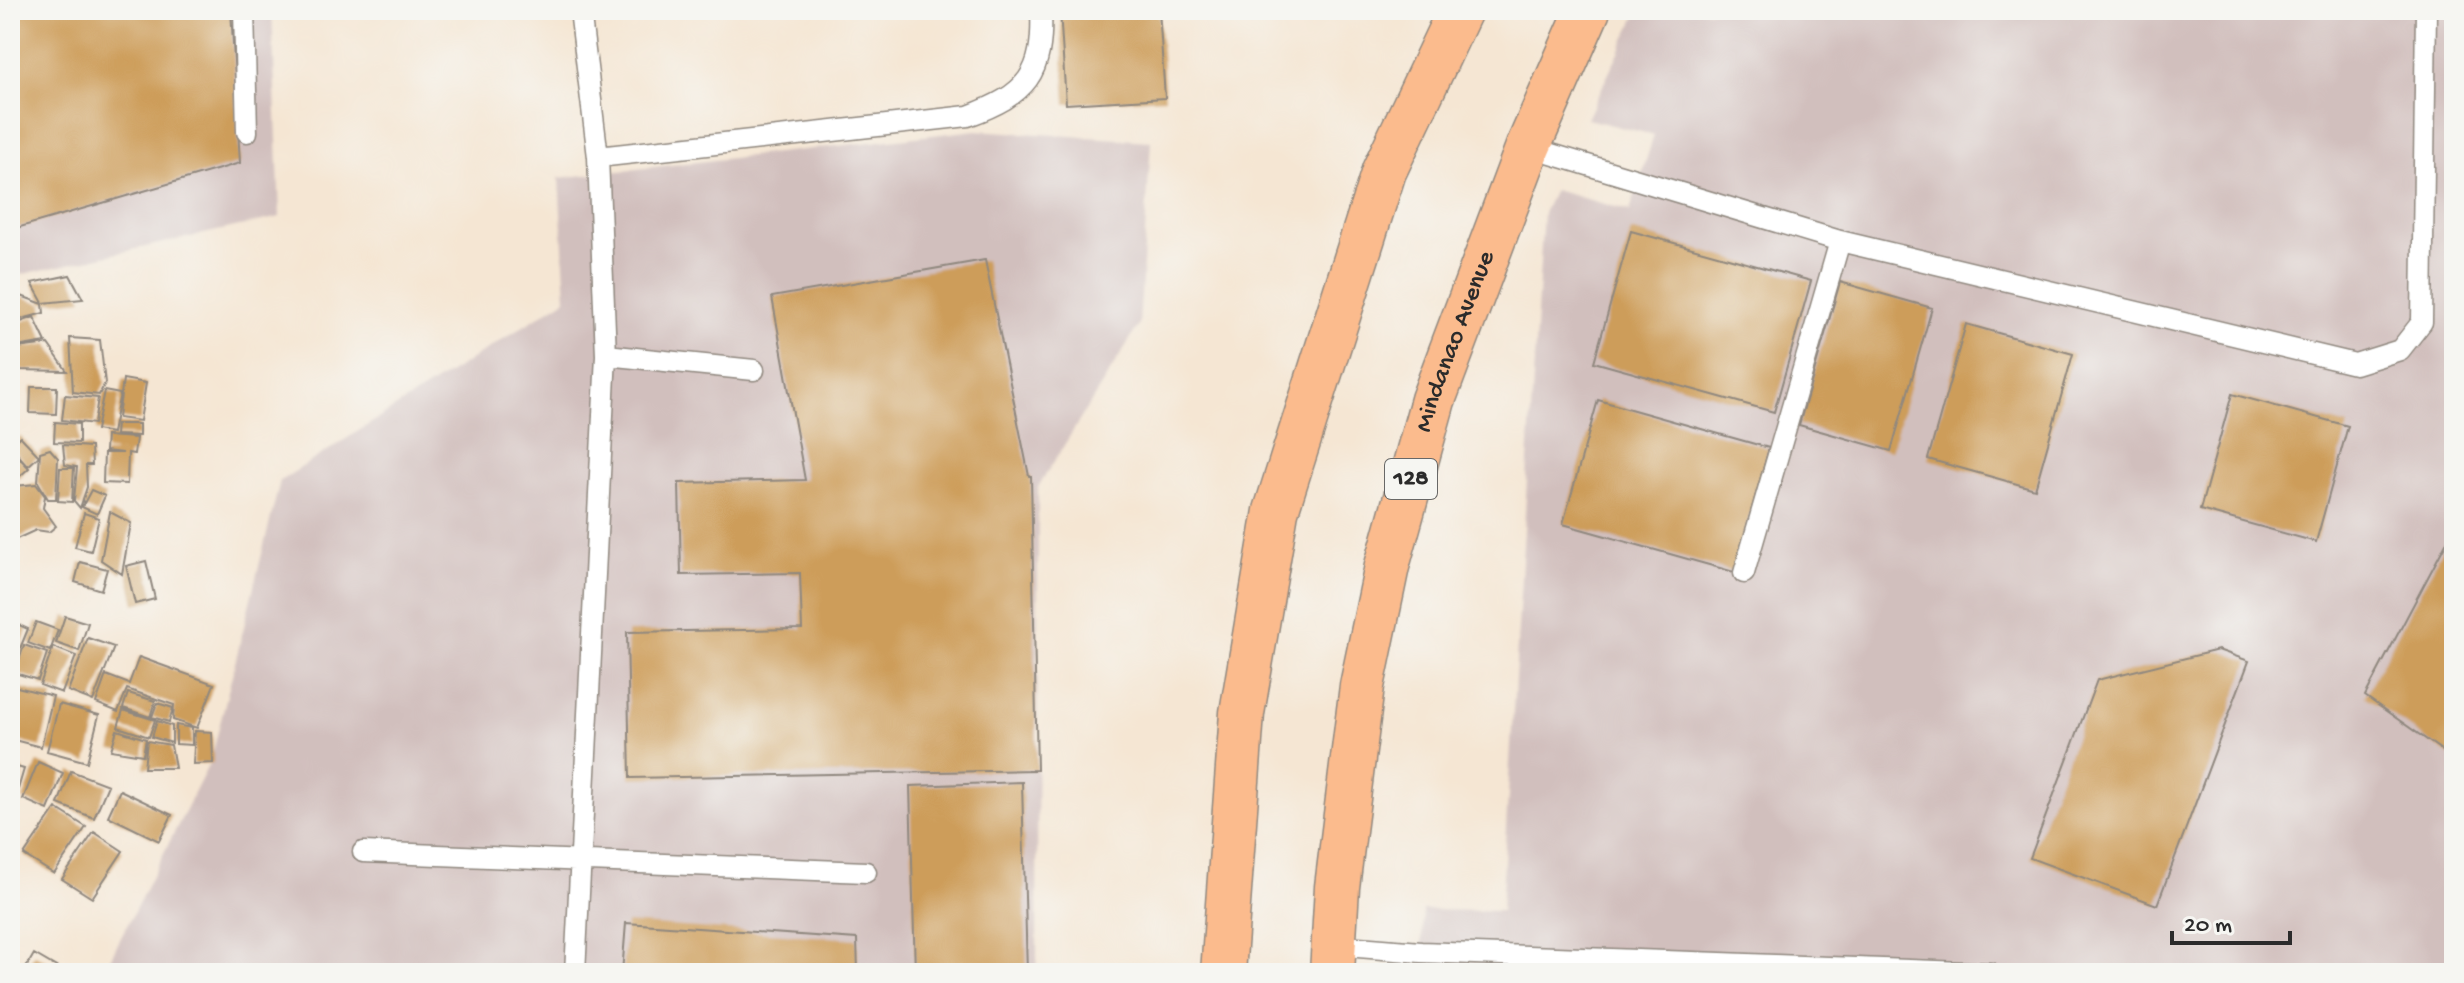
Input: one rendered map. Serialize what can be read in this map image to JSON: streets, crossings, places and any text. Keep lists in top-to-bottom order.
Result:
{
  "streets": {
    "main road": ["Mindanao Avenue", "128"]
  },
  "scale_bar": "20 m"
}
